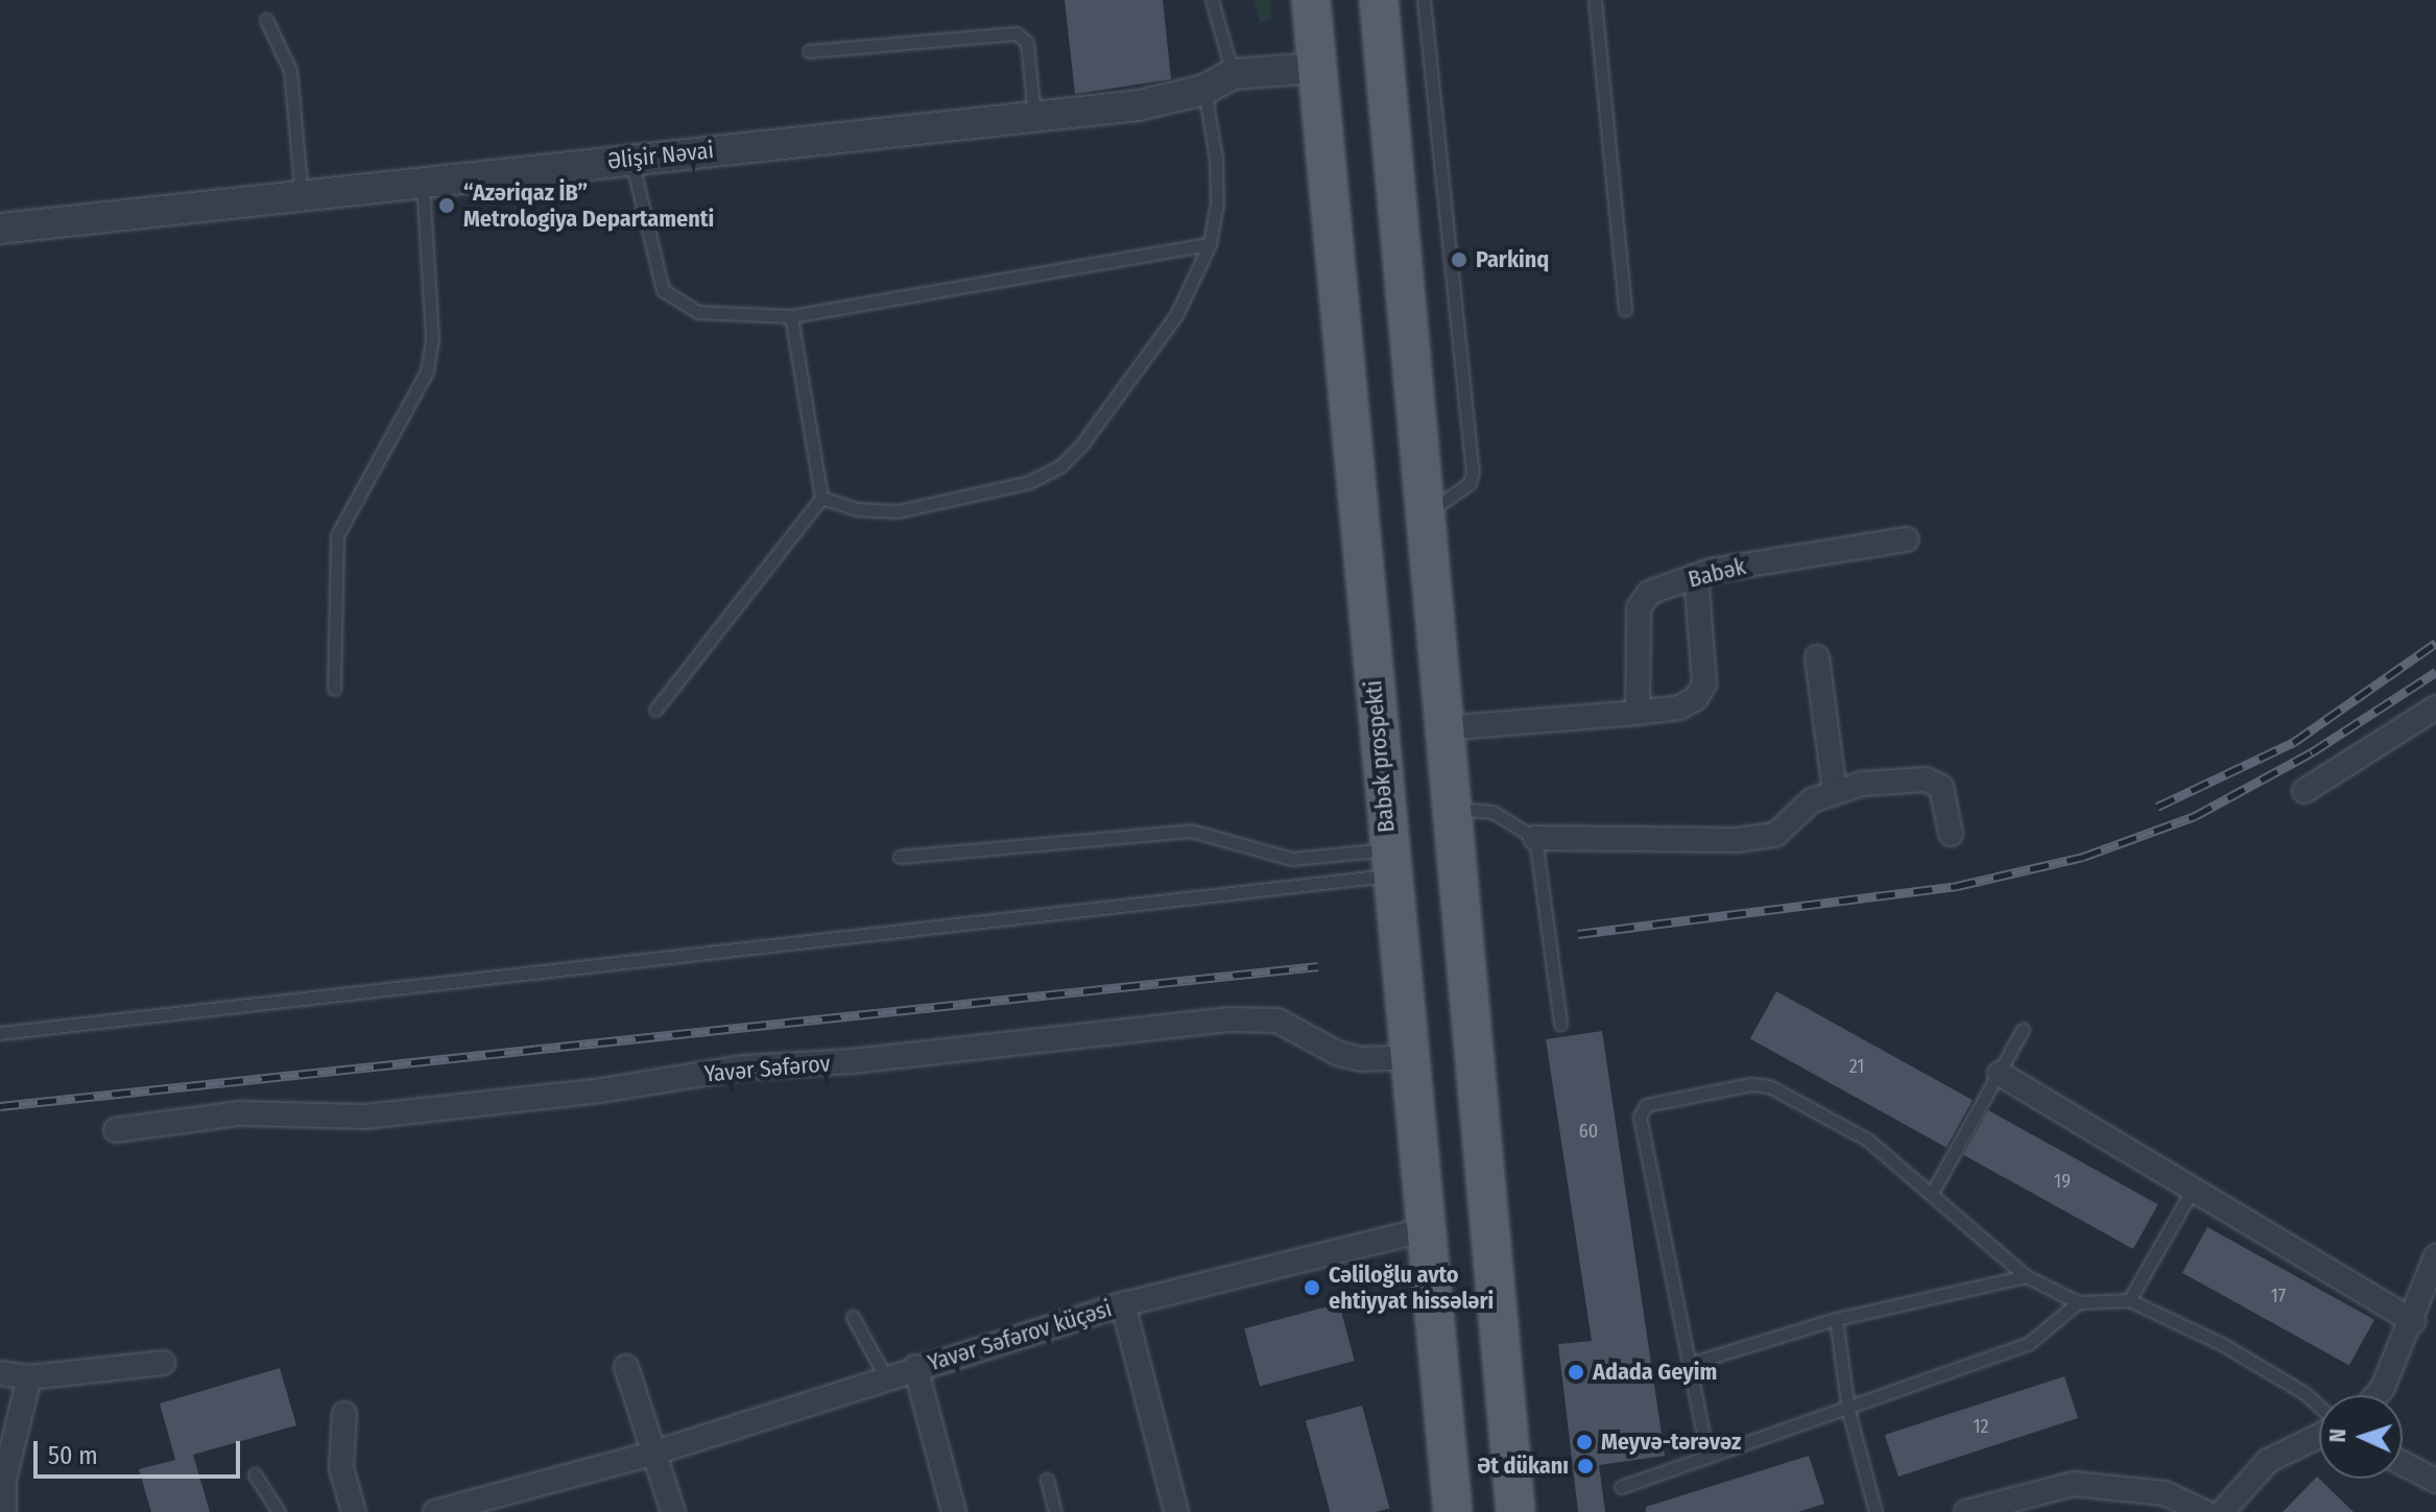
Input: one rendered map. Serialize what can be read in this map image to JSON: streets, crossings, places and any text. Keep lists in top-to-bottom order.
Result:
{
  "streets": {
    "main road": ["Babək prospekti"],
    "street": [
      "Əlişir Nəvai",
      "Babək",
      "Yavər Səfərov",
      "Yavər Səfərov küçəsi"
    ]
  },
  "crossings": [
    ["Əlişir Nəvai", "Babək prospekti"],
    ["Babək prospekti", "Yavər Səfərov"],
    ["Babək prospekti", "Yavər Səfərov küçəsi"]
  ],
  "places": [
    "“Azəriqaz İB” Metrologiya Departamenti",
    "Parkinq",
    "Cəliloğlu avto ehtiyyat hissələri",
    "Adada Geyim",
    "Meyvə-tərəvəz",
    "Ət dükanı"
  ],
  "house_numbers": [
    "21",
    "60",
    "19",
    "17",
    "12"
  ],
  "scale_bar": "50 m",
  "north": "left"
}
